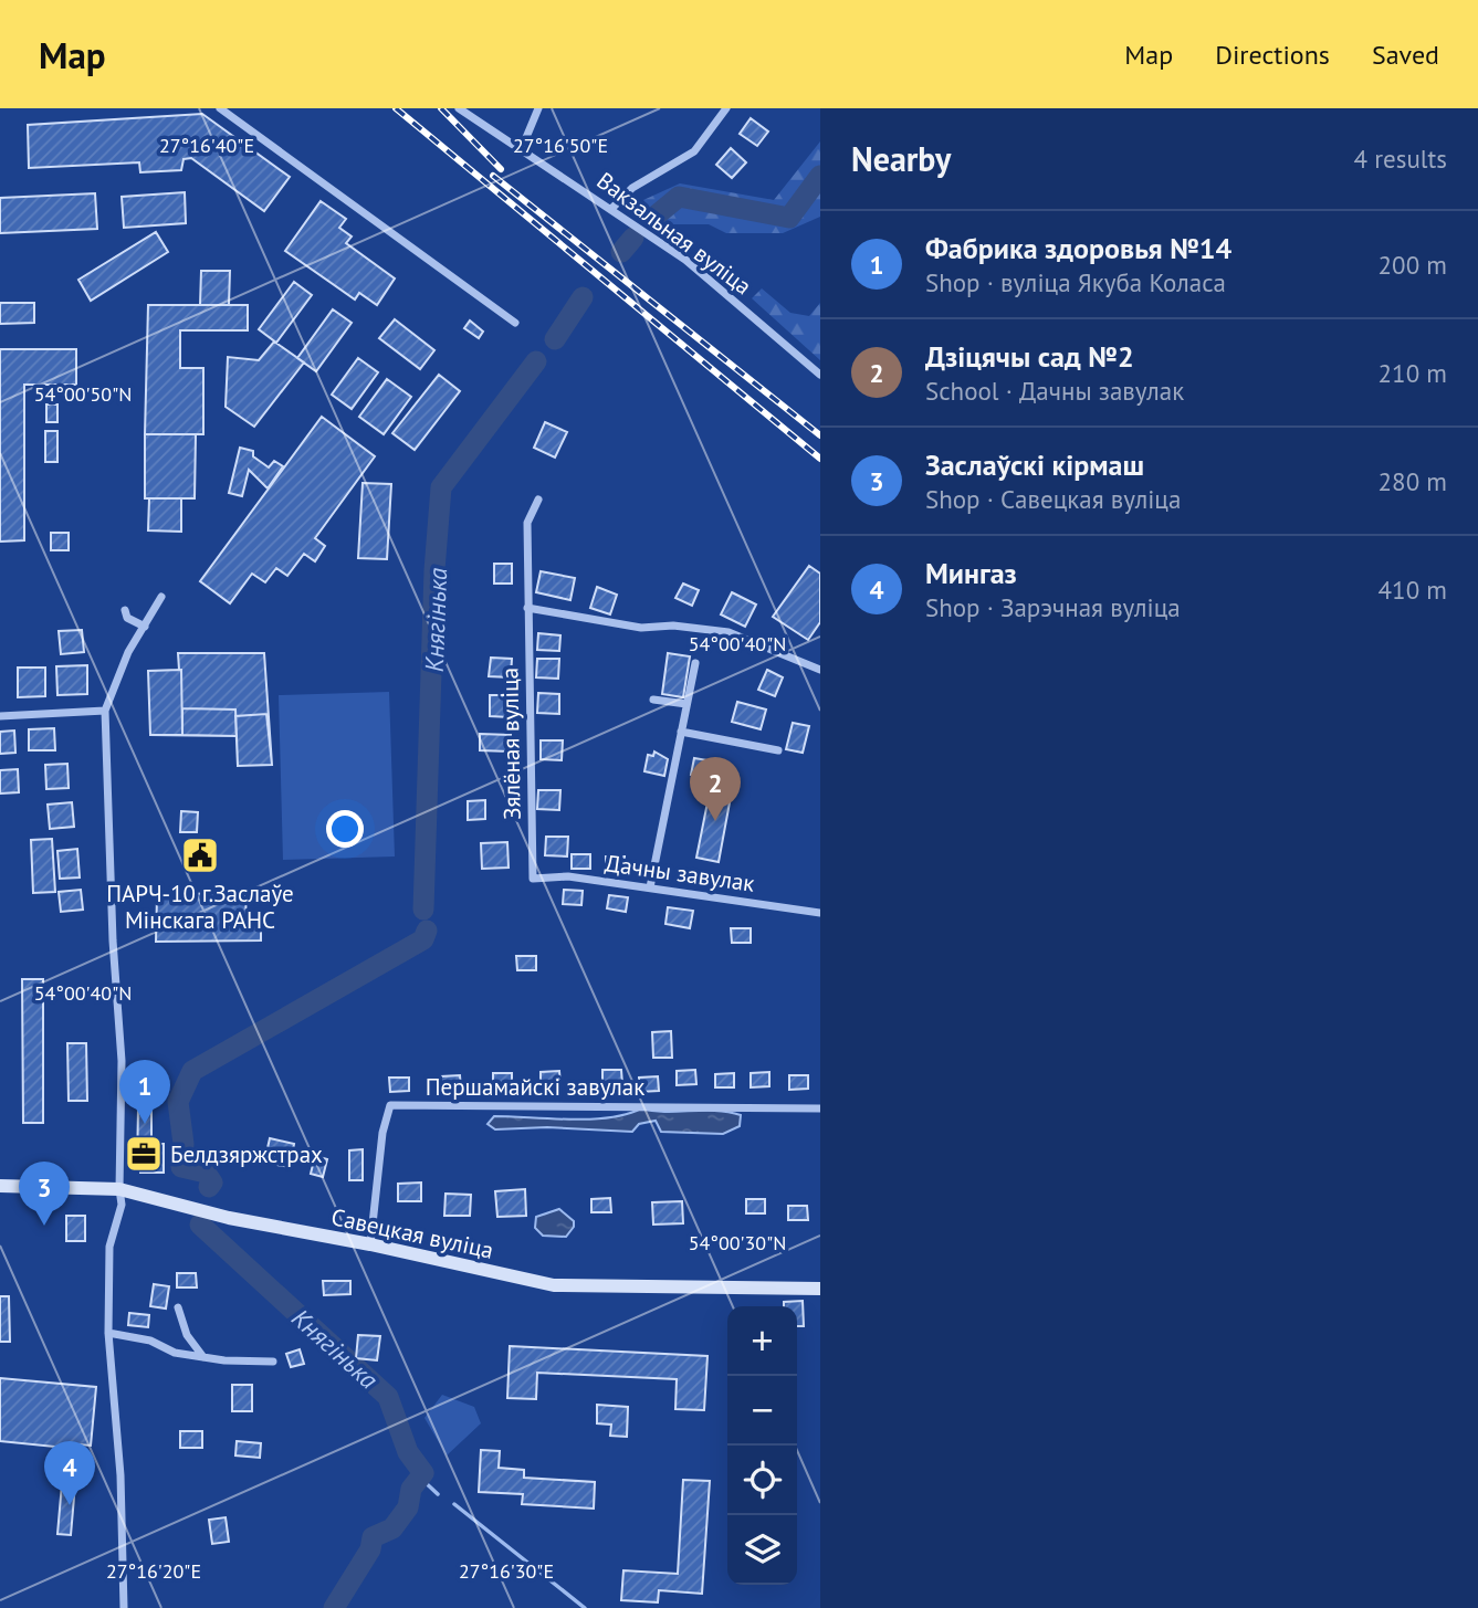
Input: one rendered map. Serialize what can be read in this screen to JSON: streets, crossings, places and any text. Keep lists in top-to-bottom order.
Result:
{
  "streets": {
    "main road": ["Савецкая вуліца"],
    "street": [
      "Вакзальная вуліца",
      "Зялёная вуліца",
      "Дачны завулак",
      "Першамайскі завулак"
    ]
  },
  "crossings": [
    ["Зялёная вуліца", "Дачны завулак"],
    ["Першамайскі завулак", "Савецкая вуліца"]
  ],
  "water": ["Княгінька"],
  "places": {
    "public building": ["ПАРЧ-10 г.Заслаўе Мінскага РАНС"],
    "office": ["Белдзяржстрах"]
  },
  "page": {
    "header": "Map",
    "nav": ["Map", "Directions", "Saved"],
    "heading": ["Nearby", "4 results"],
    "list": [
      {
        "mark": "1",
        "name": "Фабрика здоровья №14",
        "note": "Shop · вуліца Якуба Коласа",
        "value": "200 m"
      },
      {
        "mark": "2",
        "name": "Дзіцячы сад №2",
        "note": "School · Дачны завулак",
        "value": "210 m"
      },
      {
        "mark": "3",
        "name": "Заслаўскі кірмаш",
        "note": "Shop · Савецкая вуліца",
        "value": "280 m"
      },
      {
        "mark": "4",
        "name": "Мингаз",
        "note": "Shop · Зарэчная вуліца",
        "value": "410 m"
      }
    ],
    "pins": [
      "2",
      "1",
      "3",
      "4"
    ],
    "map_buttons": ["+", "−"]
  },
  "coordinates": [
    "27°16'50\"E",
    "27°16'40\"E",
    "54°00'50\"N",
    "54°00'40\"N",
    "54°00'30\"N",
    "27°16'20\"E",
    "27°16'30\"E"
  ]
}
